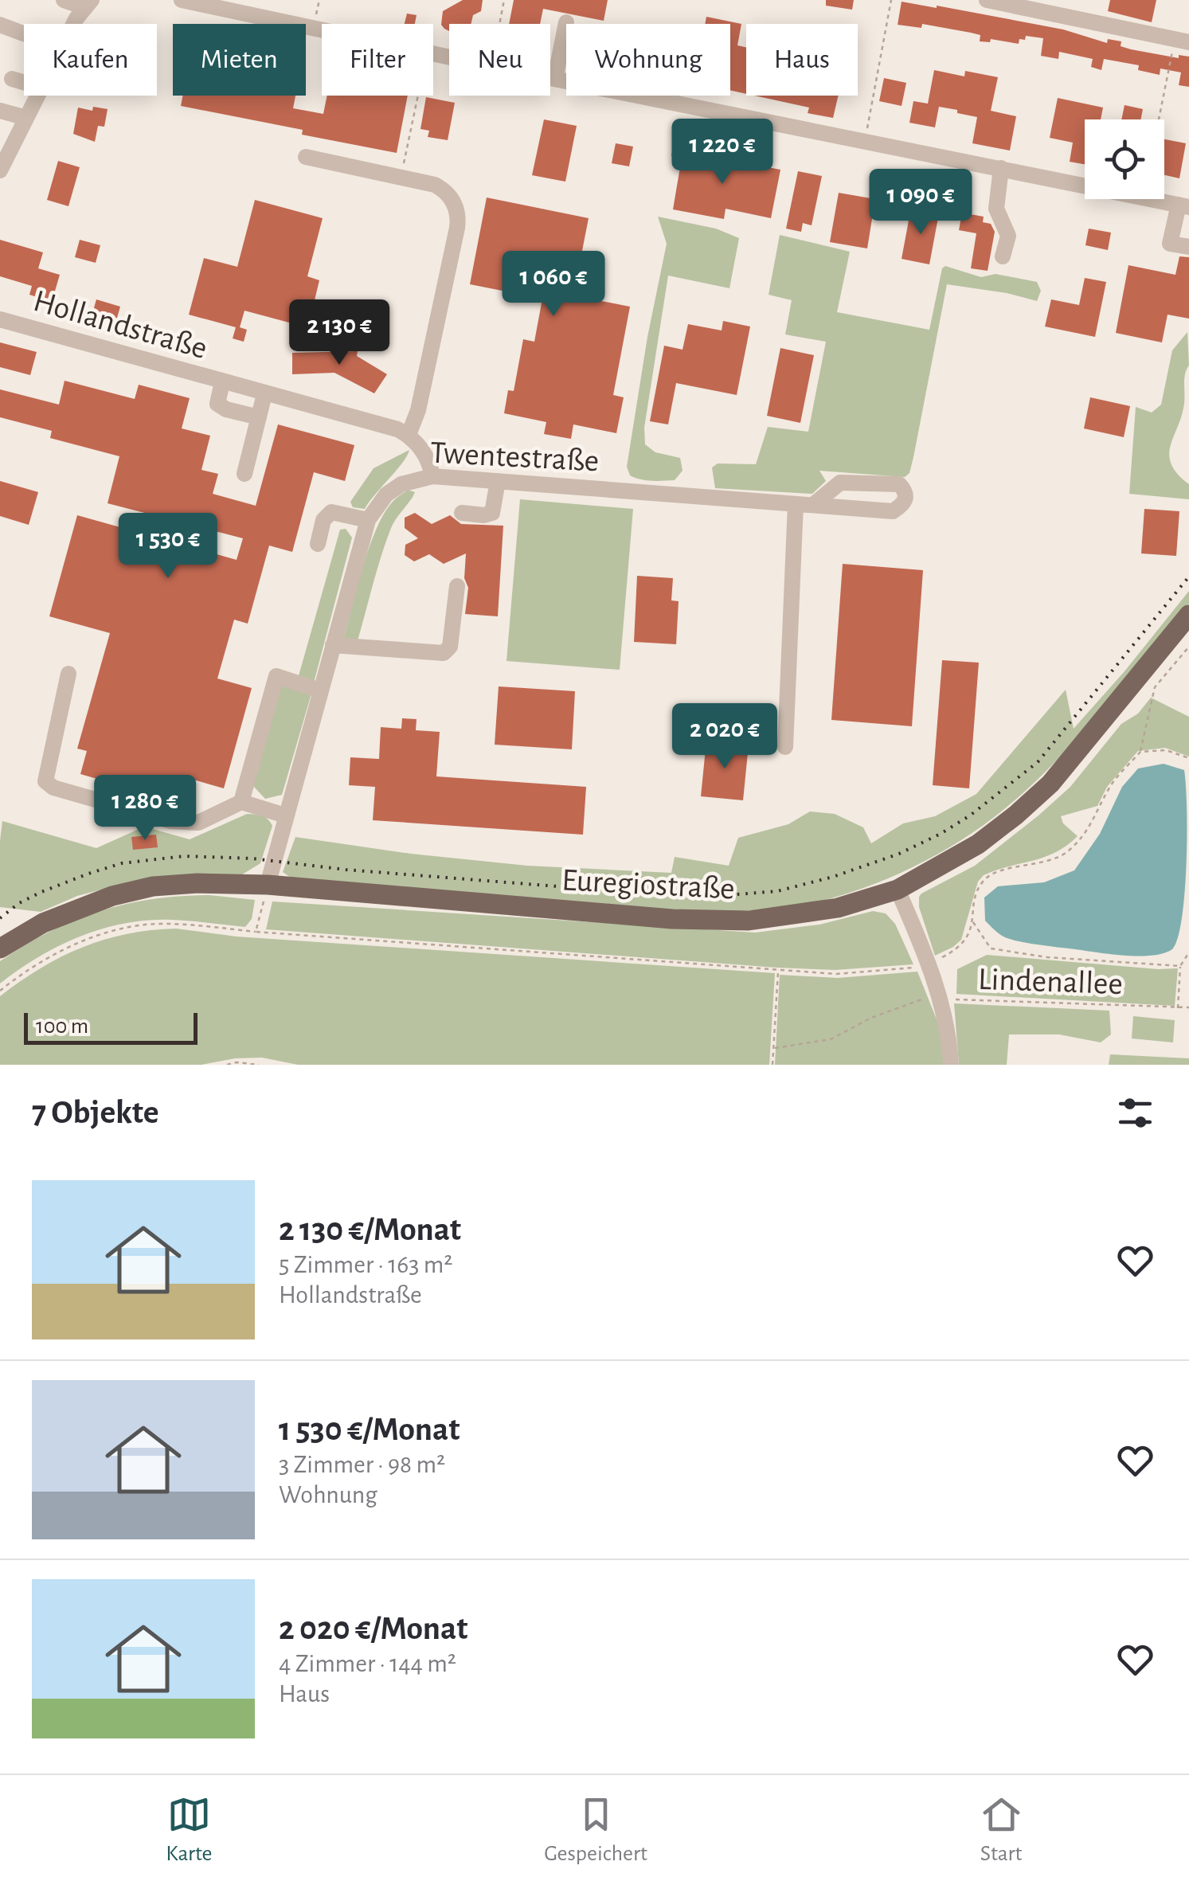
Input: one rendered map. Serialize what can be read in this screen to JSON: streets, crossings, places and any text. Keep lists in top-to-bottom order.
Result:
{
  "streets": {
    "main road": ["Euregiostraße"],
    "street": ["Hollandstraße", "Twentestraße"],
    "path": ["Lindenallee"]
  },
  "crossings": [
    ["Twentestraße", "Euregiostraße"]
  ],
  "scale_bar": "100 m",
  "page": {
    "chip": [
      "Kaufen",
      "Mieten",
      "Filter",
      "Neu",
      "Wohnung",
      "Haus"
    ],
    "price": [
      "1 220 €",
      "1 090 €",
      "1 060 €",
      "2 130 €",
      "1 530 €",
      "2 020 €",
      "1 280 €"
    ],
    "scale": "100 m",
    "heading": "7 Objekte",
    "list": [
      {
        "name": "2 130 €/Monat",
        "note": "5 Zimmer · 163 m² · Hollandstraße"
      },
      {
        "name": "1 530 €/Monat",
        "note": "3 Zimmer · 98 m² · Wohnung"
      },
      {
        "name": "2 020 €/Monat",
        "note": "4 Zimmer · 144 m² · Haus"
      }
    ],
    "tabs": ["Karte", "Gespeichert", "Start"]
  }
}
